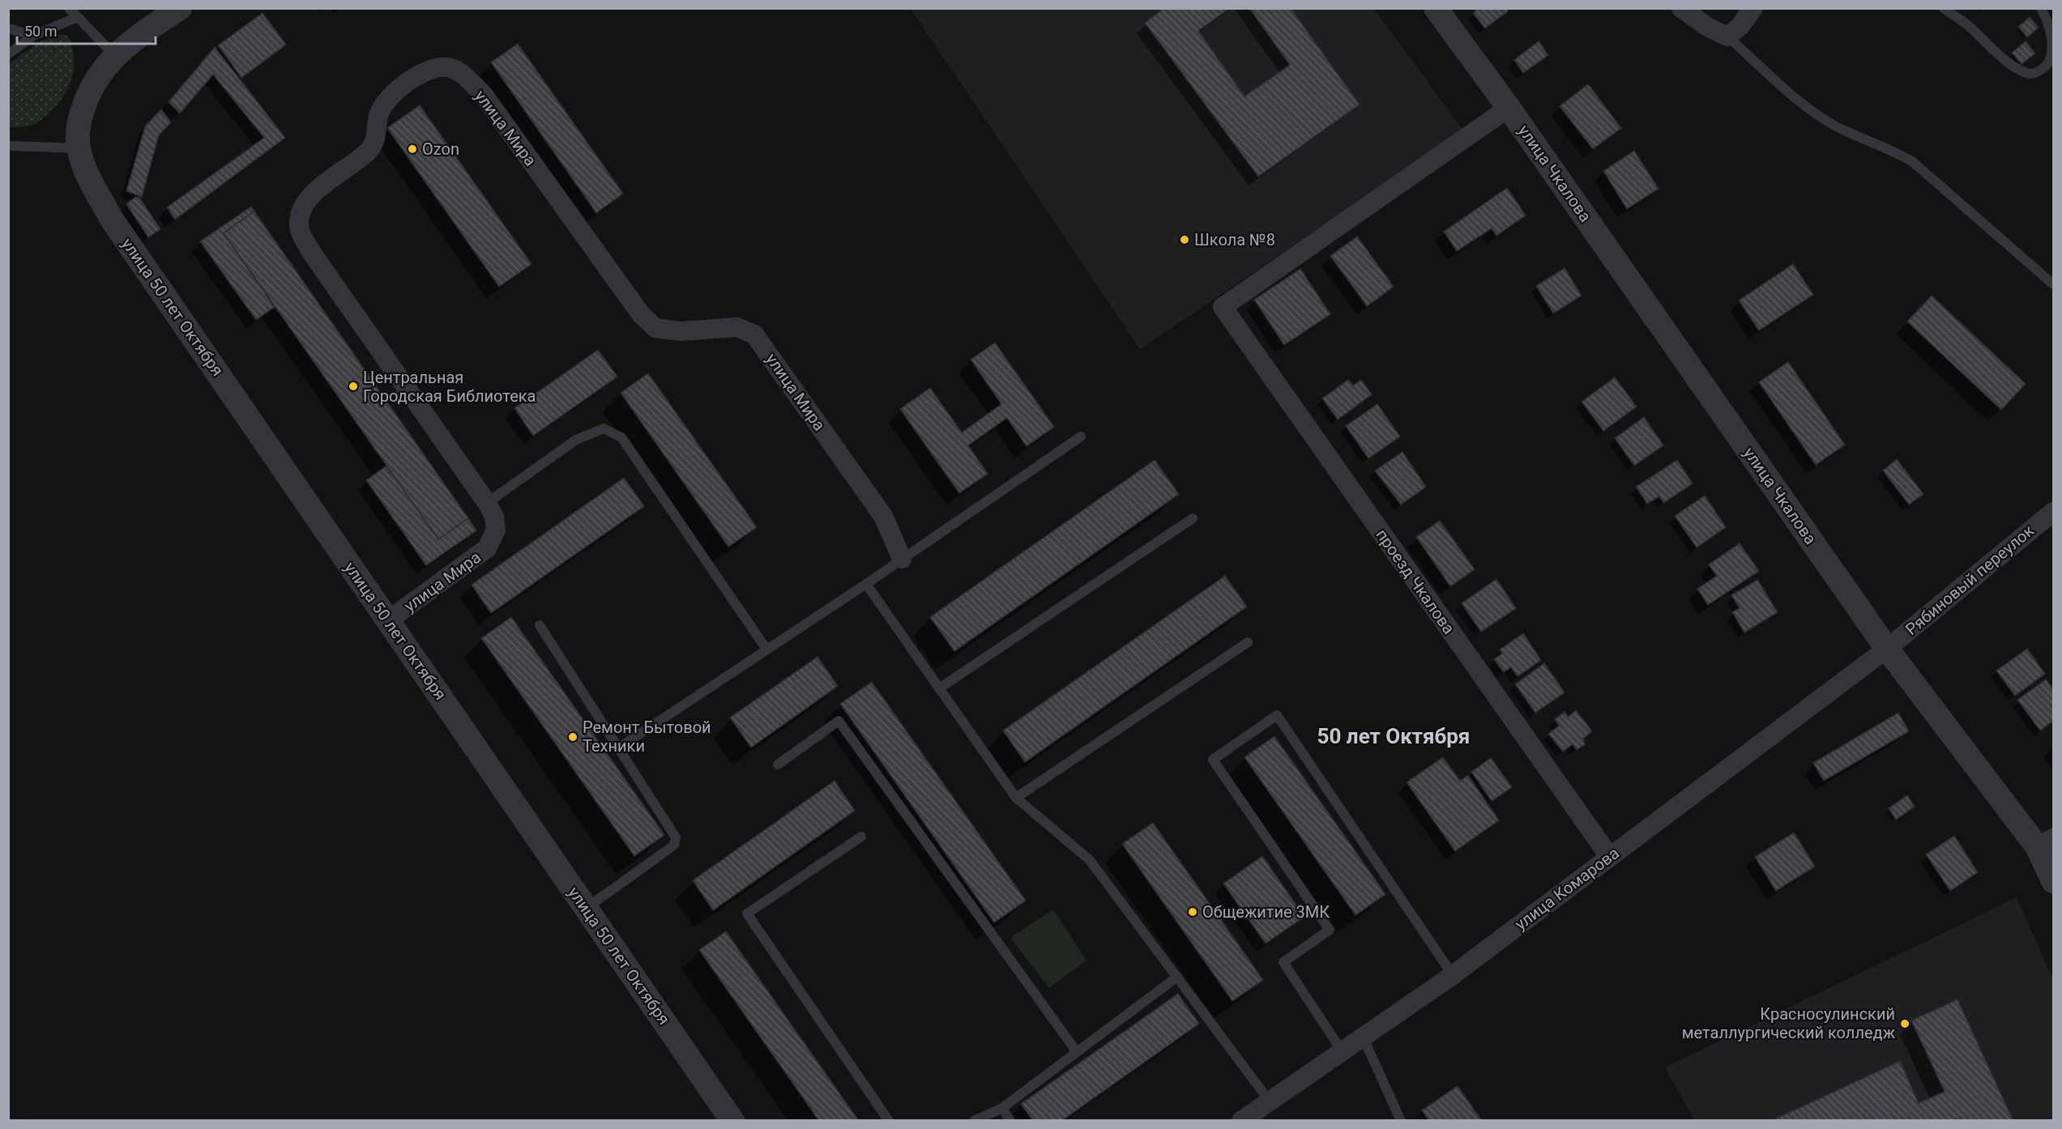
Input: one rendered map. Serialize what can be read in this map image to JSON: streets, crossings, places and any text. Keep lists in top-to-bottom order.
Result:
{
  "streets": {
    "street": [
      "улица Мира",
      "улица Чкалова",
      "улица 50 лет Октября",
      "Рябиновый переулок",
      "проезд Чкалова",
      "улица Комарова"
    ]
  },
  "crossings": [
    ["улица Мира", "улица 50 лет Октября"],
    ["улица Чкалова", "Рябиновый переулок"],
    ["улица Чкалова", "проезд Чкалова"],
    ["улица Чкалова", "улица Комарова"],
    ["Рябиновый переулок", "улица Комарова"],
    ["проезд Чкалова", "улица Комарова"]
  ],
  "districts": ["50 лет Октября"],
  "places": [
    "Ozon",
    "Школа №8",
    "Центральная Городская Библиотека",
    "Ремонт Бытовой Техники",
    "Общежитие 3МК",
    "Красносулинский металлургический колледж"
  ],
  "scale_bar": "50 m"
}
